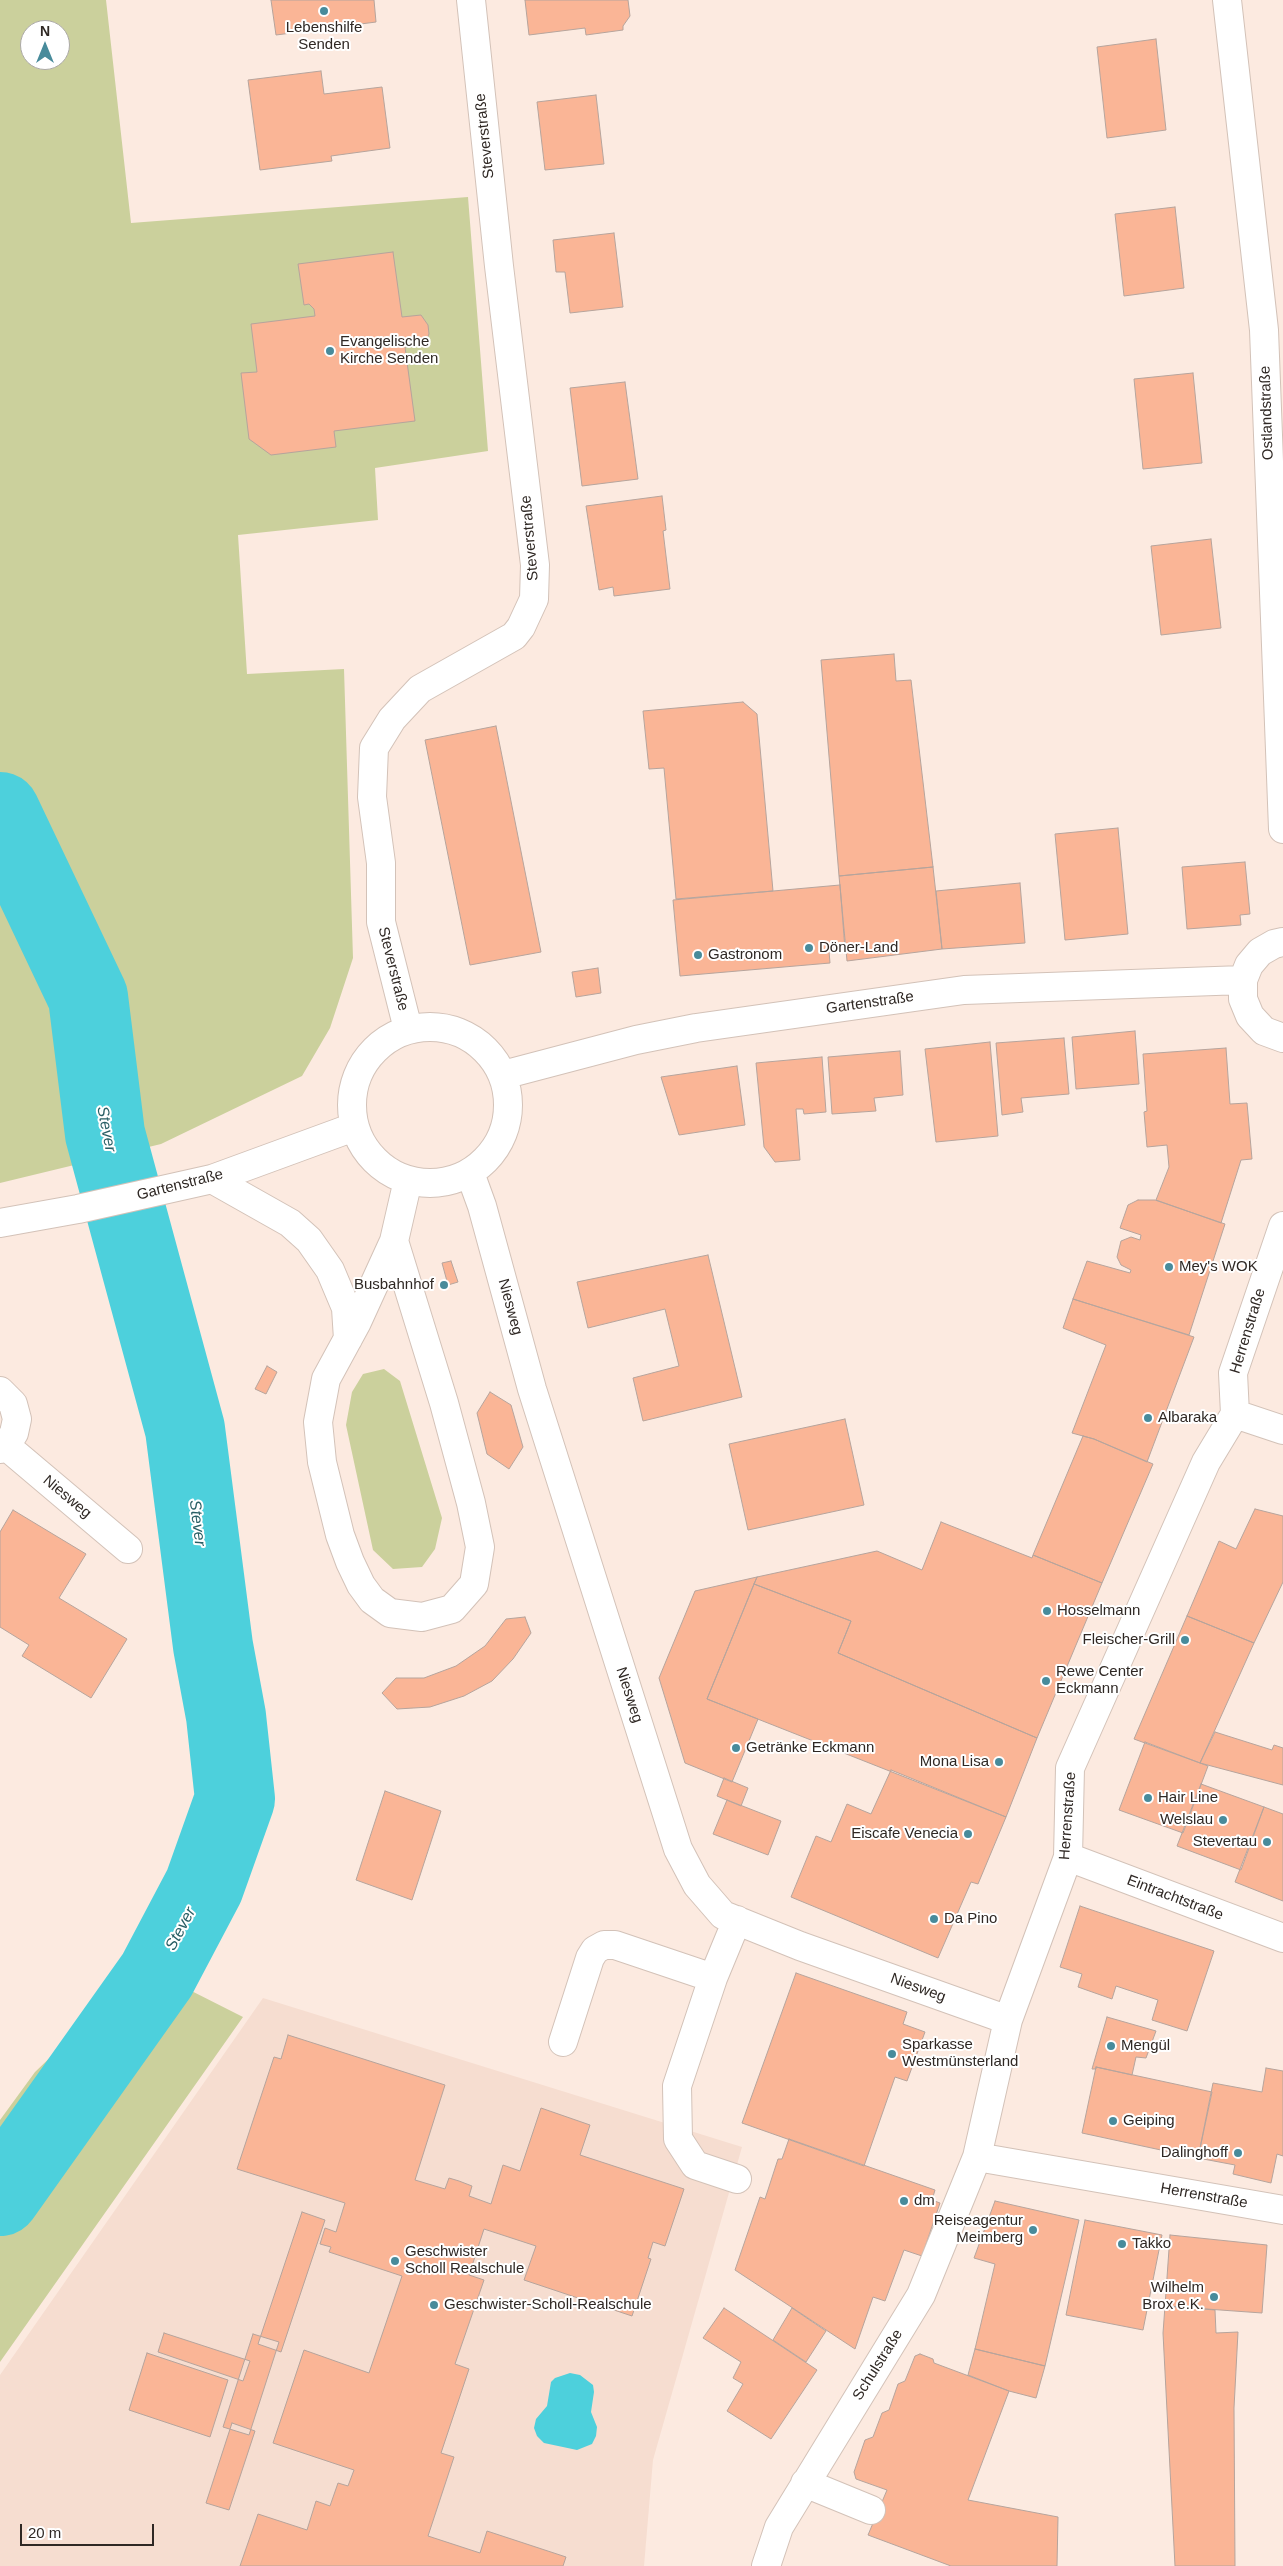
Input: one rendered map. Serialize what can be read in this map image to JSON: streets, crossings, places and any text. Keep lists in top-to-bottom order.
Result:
{
  "streets": {
    "street": [
      "Steverstraße",
      "Ostlandstraße",
      "Gartenstraße",
      "Niesweg",
      "Herrenstraße",
      "Eintrachtstraße",
      "Schulstraße"
    ]
  },
  "crossings": [
    ["Steverstraße", "Gartenstraße"],
    ["Steverstraße", "Niesweg"],
    ["Gartenstraße", "Niesweg"],
    ["Niesweg", "Herrenstraße"],
    ["Herrenstraße", "Eintrachtstraße"],
    ["Herrenstraße", "Schulstraße"]
  ],
  "water": ["Stever"],
  "places": [
    "Lebenshilfe Senden",
    "Evangelische Kirche Senden",
    "Döner-Land",
    "Gastronom",
    "Mey's WOK",
    "Busbahnhof",
    "Albaraka",
    "Hosselmann",
    "Fleischer-Grill",
    "Rewe Center Eckmann",
    "Getränke Eckmann",
    "Mona Lisa",
    "Hair Line",
    "Welslau",
    "Eiscafe Venecia",
    "Stevertau",
    "Da Pino",
    "Mengül",
    "Sparkasse Westmünsterland",
    "Geiping",
    "Dalinghoff",
    "dm",
    "Reiseagentur Meimberg",
    "Takko",
    "Geschwister Scholl Realschule",
    "Wilhelm Brox e.K.",
    "Geschwister-Scholl-Realschule"
  ],
  "scale_bar": "20 m",
  "north": "top"
}
